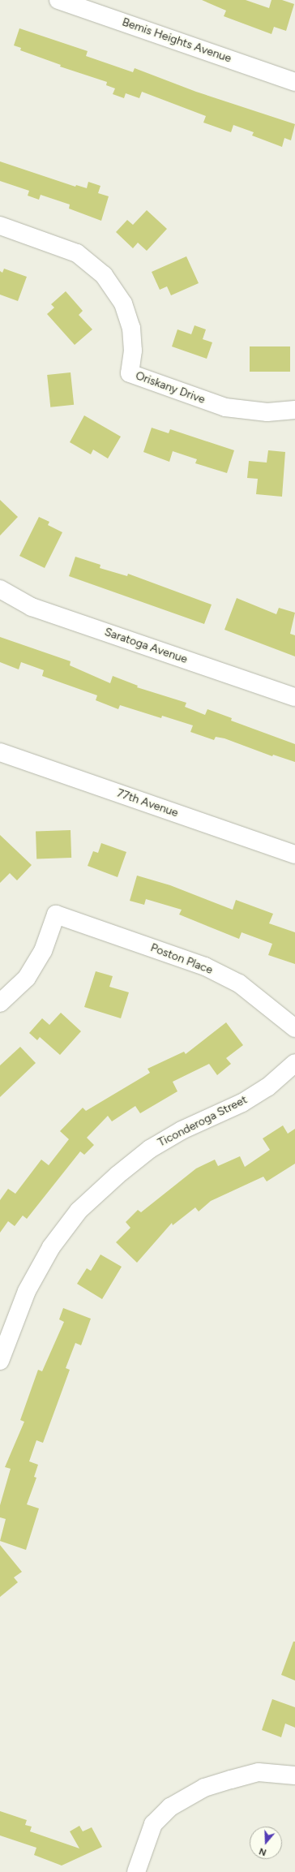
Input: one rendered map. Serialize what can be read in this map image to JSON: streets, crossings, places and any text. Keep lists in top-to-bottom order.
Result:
{
  "streets": {
    "street": [
      "Bemis Heights Avenue",
      "Oriskany Drive",
      "Saratoga Avenue",
      "77th Avenue",
      "Poston Place",
      "Ticonderoga Street"
    ]
  },
  "north": "bottom"
}
